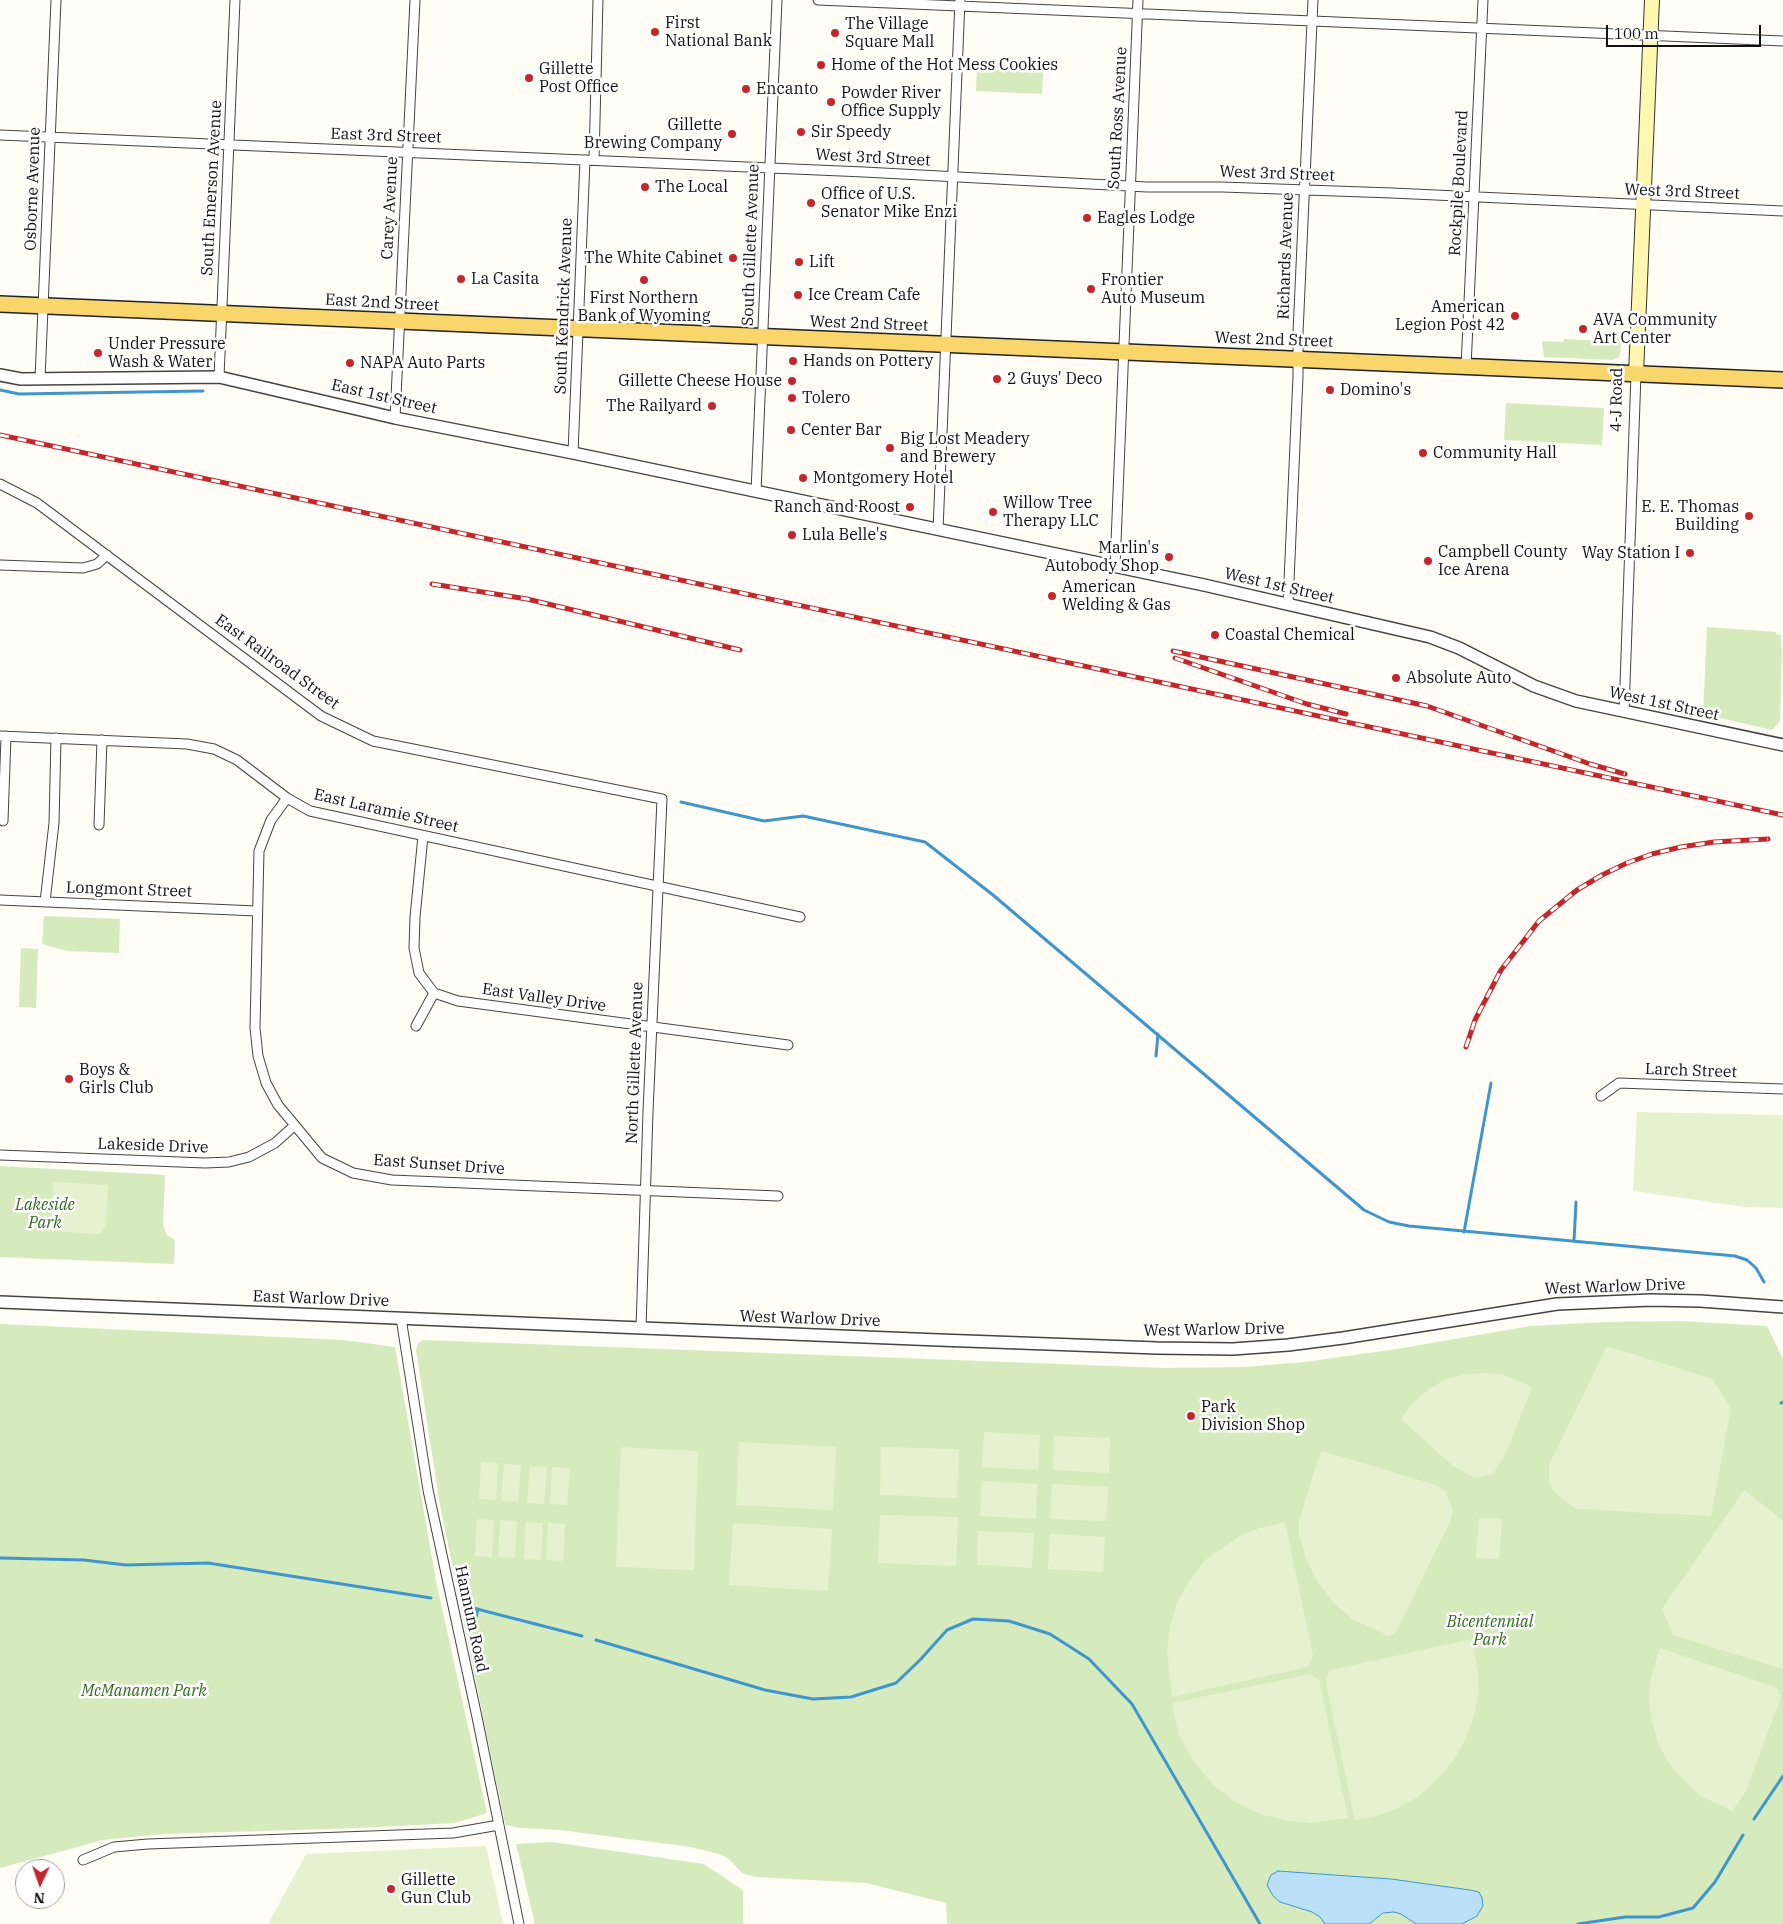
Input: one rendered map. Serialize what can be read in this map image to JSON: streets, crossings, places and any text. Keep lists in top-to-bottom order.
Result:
{
  "streets": {
    "main road": ["East 2nd Street", "West 2nd Street", "4-J Road"],
    "street": [
      "South Ross Avenue",
      "East 3rd Street",
      "West 3rd Street",
      "Rockpile Boulevard",
      "South Emerson Avenue",
      "Osborne Avenue",
      "Carey Avenue",
      "South Gillette Avenue",
      "Richards Avenue",
      "South Kendrick Avenue",
      "East 1st Street",
      "West 1st Street",
      "East Railroad Street",
      "East Laramie Street",
      "Longmont Street",
      "East Valley Drive",
      "North Gillette Avenue",
      "Larch Street",
      "Lakeside Drive",
      "East Sunset Drive",
      "West Warlow Drive",
      "East Warlow Drive",
      "Hannum Road"
    ]
  },
  "crossings": [
    ["South Ross Avenue", "West 3rd Street"],
    ["South Ross Avenue", "West 2nd Street"],
    ["South Ross Avenue", "West 1st Street"],
    ["East 3rd Street", "West 3rd Street"],
    ["East 3rd Street", "South Emerson Avenue"],
    ["East 3rd Street", "Osborne Avenue"],
    ["East 3rd Street", "Carey Avenue"],
    ["East 3rd Street", "South Gillette Avenue"],
    ["East 3rd Street", "South Kendrick Avenue"],
    ["West 3rd Street", "Rockpile Boulevard"],
    ["West 3rd Street", "South Gillette Avenue"],
    ["West 3rd Street", "Richards Avenue"],
    ["West 3rd Street", "4-J Road"],
    ["Rockpile Boulevard", "West 2nd Street"],
    ["South Emerson Avenue", "East 2nd Street"],
    ["South Emerson Avenue", "East 1st Street"],
    ["Osborne Avenue", "East 2nd Street"],
    ["Osborne Avenue", "East 1st Street"],
    ["Carey Avenue", "East 2nd Street"],
    ["Carey Avenue", "East 1st Street"],
    ["South Gillette Avenue", "East 2nd Street"],
    ["South Gillette Avenue", "West 2nd Street"],
    ["South Gillette Avenue", "East 1st Street"],
    ["South Gillette Avenue", "West 1st Street"],
    ["Richards Avenue", "West 2nd Street"],
    ["Richards Avenue", "West 1st Street"],
    ["East 2nd Street", "South Kendrick Avenue"],
    ["East 2nd Street", "West 2nd Street"],
    ["South Kendrick Avenue", "East 1st Street"],
    ["West 2nd Street", "4-J Road"],
    ["East 1st Street", "West 1st Street"],
    ["4-J Road", "West 1st Street"],
    ["East Railroad Street", "North Gillette Avenue"],
    ["East Laramie Street", "North Gillette Avenue"],
    ["East Laramie Street", "East Sunset Drive"],
    ["Longmont Street", "East Sunset Drive"],
    ["East Valley Drive", "North Gillette Avenue"],
    ["North Gillette Avenue", "East Sunset Drive"],
    ["North Gillette Avenue", "West Warlow Drive"],
    ["North Gillette Avenue", "East Warlow Drive"],
    ["Lakeside Drive", "East Sunset Drive"],
    ["West Warlow Drive", "East Warlow Drive"],
    ["East Warlow Drive", "Hannum Road"]
  ],
  "parks": ["Lakeside Park", "Bicentennial Park", "McManamen Park"],
  "places": [
    "First National Bank",
    "The Village Square Mall",
    "Home of the Hot Mess Cookies",
    "Gillette Post Office",
    "Encanto",
    "Powder River Office Supply",
    "Sir Speedy",
    "Gillette Brewing Company",
    "The Local",
    "Office of U.S. Senator Mike Enzi",
    "Eagles Lodge",
    "The White Cabinet",
    "Lift",
    "La Casita",
    "First Northern Bank of Wyoming",
    "Frontier Auto Museum",
    "Ice Cream Cafe",
    "American Legion Post 42",
    "AVA Community Art Center",
    "Under Pressure Wash & Water",
    "Hands on Pottery",
    "NAPA Auto Parts",
    "2 Guys' Deco",
    "Gillette Cheese House",
    "Domino's",
    "Tolero",
    "The Railyard",
    "Center Bar",
    "Big Lost Meadery and Brewery",
    "Community Hall",
    "Montgomery Hotel",
    "Ranch and Roost",
    "Willow Tree Therapy LLC",
    "E. E. Thomas Building",
    "Lula Belle's",
    "Way Station I",
    "Marlin's Autobody Shop",
    "Campbell County Ice Arena",
    "American Welding & Gas",
    "Coastal Chemical",
    "Absolute Auto",
    "Boys & Girls Club",
    "Park Division Shop",
    "Gillette Gun Club"
  ],
  "scale_bar": "100 m",
  "north": "bottom"
}
